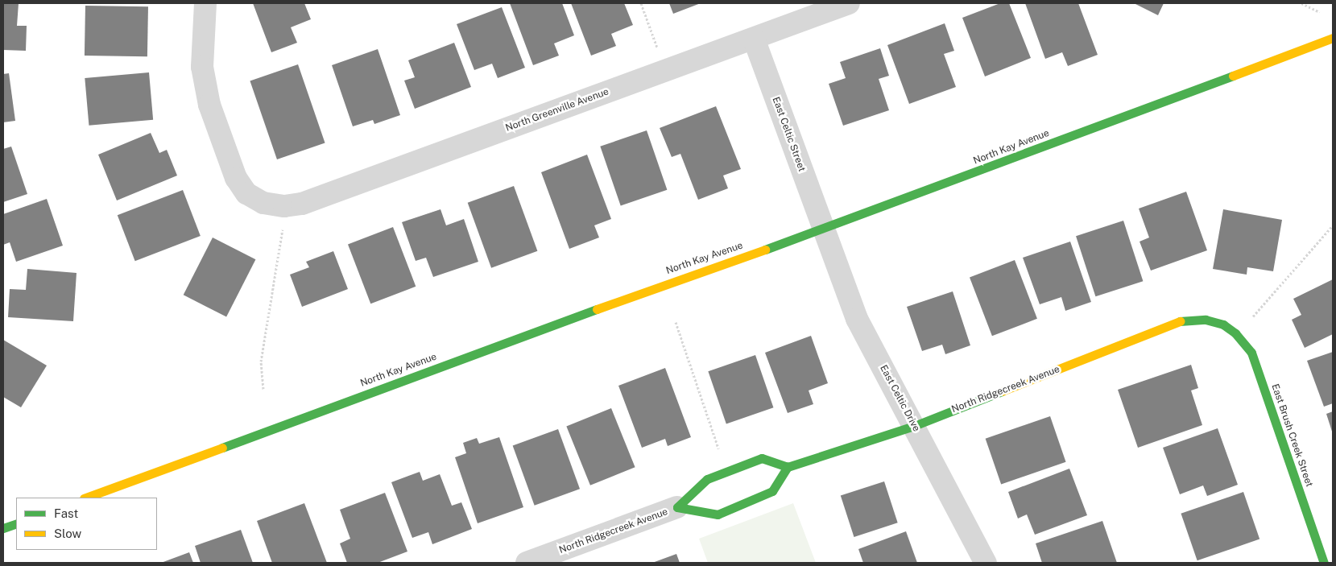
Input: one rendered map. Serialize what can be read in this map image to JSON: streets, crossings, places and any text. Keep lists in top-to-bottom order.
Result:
{
  "streets": {
    "street": [
      "North Greenville Avenue",
      "East Celtic Street",
      "North Kay Avenue",
      "North Ridgecreek Avenue",
      "East Celtic Drive",
      "East Brush Creek Street"
    ]
  },
  "crossings": [
    ["North Greenville Avenue", "East Celtic Street"],
    ["East Celtic Street", "North Kay Avenue"],
    ["East Celtic Street", "East Celtic Drive"],
    ["North Kay Avenue", "East Celtic Drive"],
    ["North Ridgecreek Avenue", "East Celtic Drive"],
    ["North Ridgecreek Avenue", "East Brush Creek Street"]
  ],
  "legend": ["Fast", "Slow"]
}
